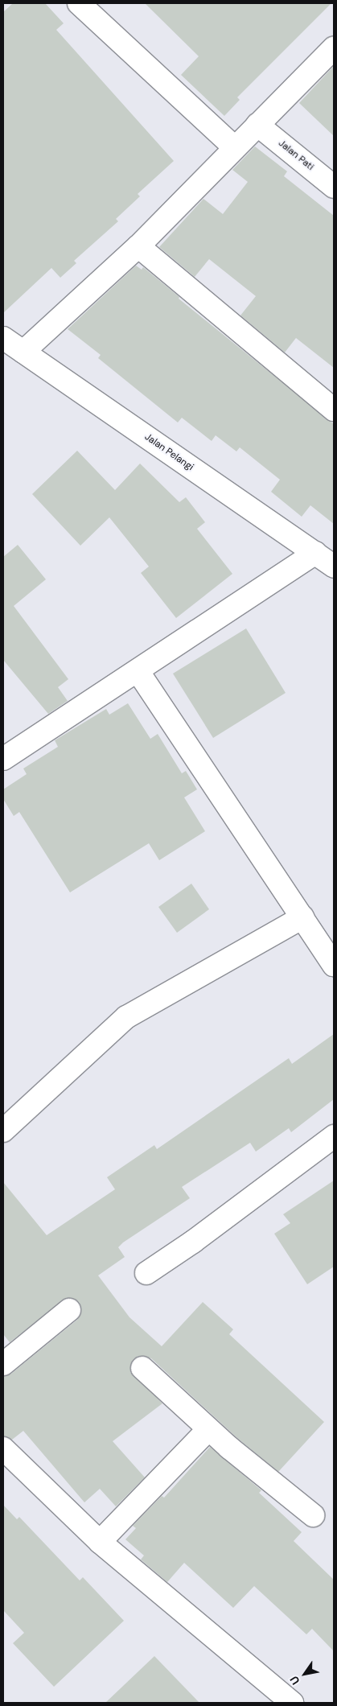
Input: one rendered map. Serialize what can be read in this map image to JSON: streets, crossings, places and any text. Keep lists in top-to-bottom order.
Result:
{
  "streets": {
    "street": ["Jalan Pati", "Jalan Pelangi"]
  },
  "north": "bottom left"
}
